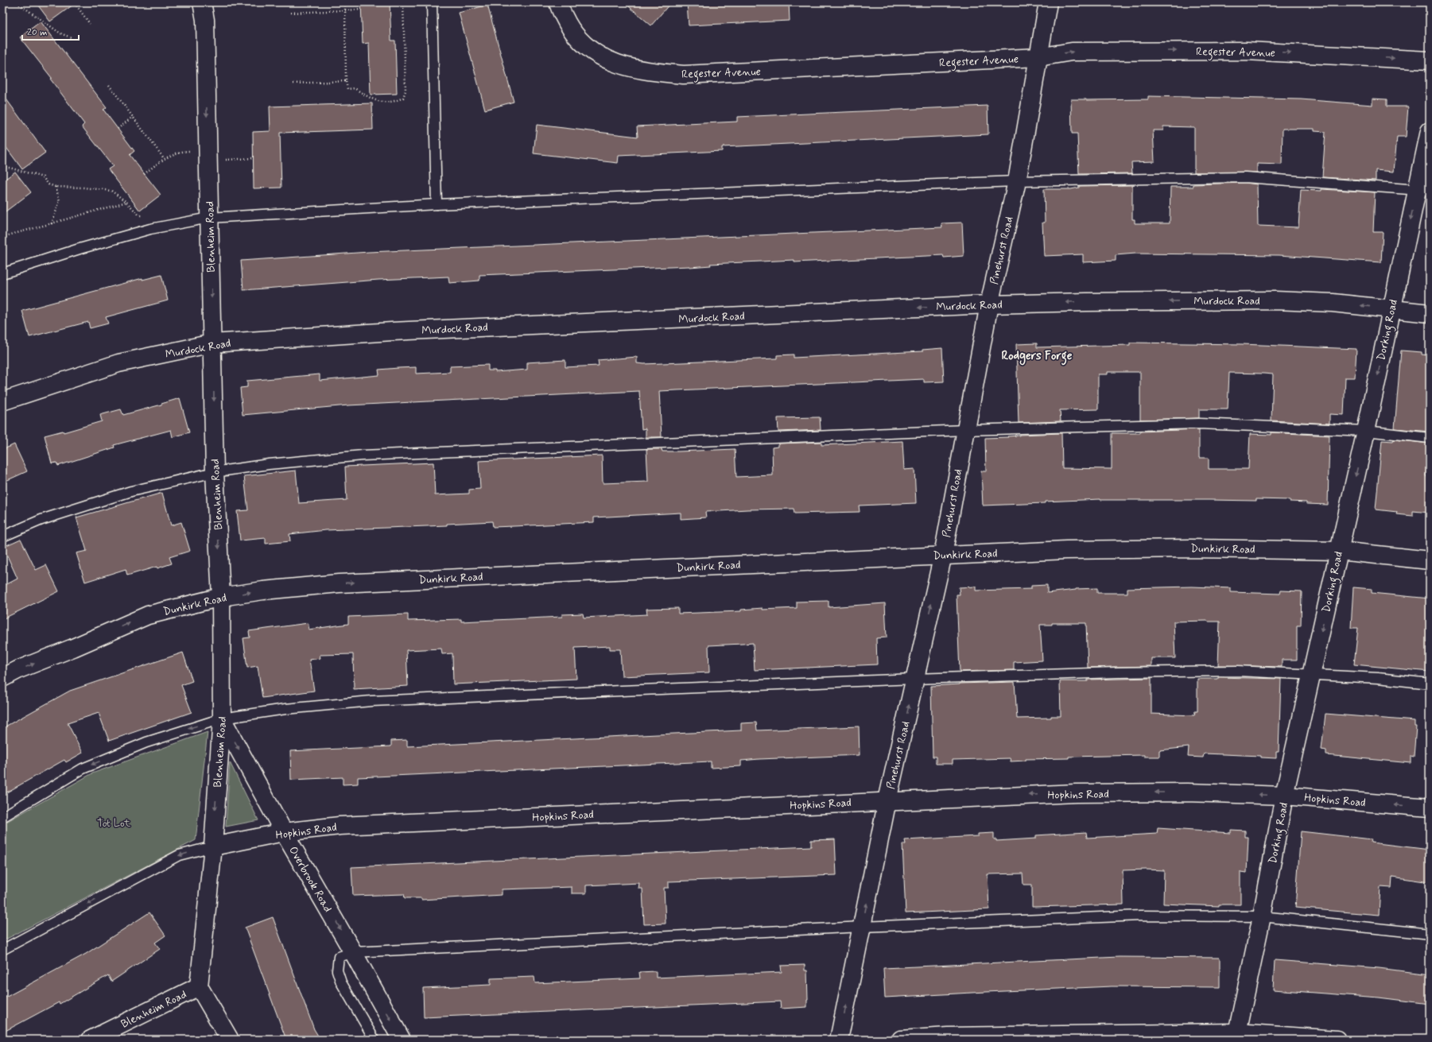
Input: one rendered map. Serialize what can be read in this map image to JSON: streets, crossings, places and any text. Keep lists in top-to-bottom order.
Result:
{
  "streets": {
    "street": [
      "Regester Avenue",
      "Blenheim Road",
      "Pinehurst Road",
      "Murdock Road",
      "Dorking Road",
      "Dunkirk Road",
      "Hopkins Road",
      "Overbrook Road"
    ]
  },
  "crossings": [
    ["Regester Avenue", "Pinehurst Road"],
    ["Blenheim Road", "Murdock Road"],
    ["Blenheim Road", "Dunkirk Road"],
    ["Blenheim Road", "Hopkins Road"],
    ["Blenheim Road", "Overbrook Road"],
    ["Pinehurst Road", "Murdock Road"],
    ["Pinehurst Road", "Dunkirk Road"],
    ["Pinehurst Road", "Hopkins Road"],
    ["Murdock Road", "Dorking Road"],
    ["Dorking Road", "Dunkirk Road"],
    ["Dorking Road", "Hopkins Road"],
    ["Hopkins Road", "Overbrook Road"]
  ],
  "one_way": [
    "Regester Avenue",
    "Blenheim Road",
    "Pinehurst Road",
    "Murdock Road",
    "Dorking Road",
    "Dunkirk Road",
    "Hopkins Road",
    "Overbrook Road"
  ],
  "districts": ["Rodgers Forge"],
  "parks": ["Tot Lot"],
  "scale_bar": "20 m"
}
